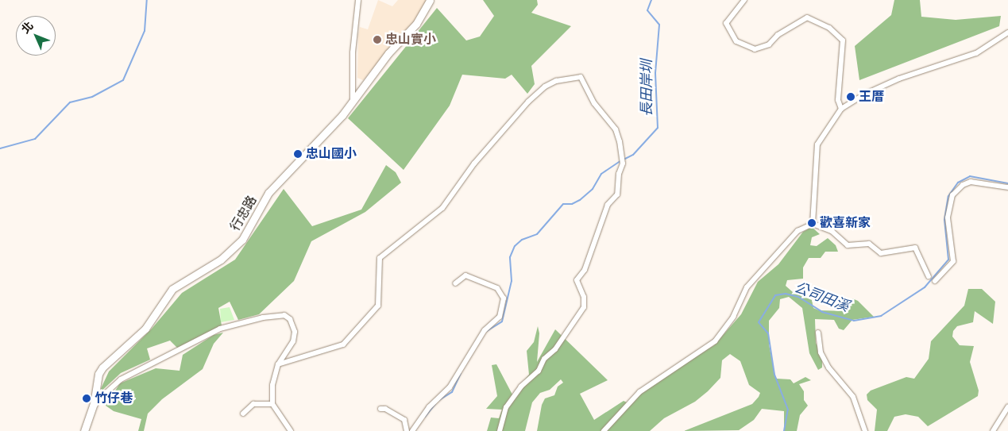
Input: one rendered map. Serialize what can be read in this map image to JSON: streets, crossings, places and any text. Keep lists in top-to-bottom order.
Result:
{
  "streets": {
    "street": ["行忠路"]
  },
  "water": ["長田岸圳", "公司田溪"],
  "places": [
    "忠山實小",
    "王厝",
    "忠山國小",
    "歡喜新家",
    "竹仔巷"
  ],
  "north": "top left"
}
